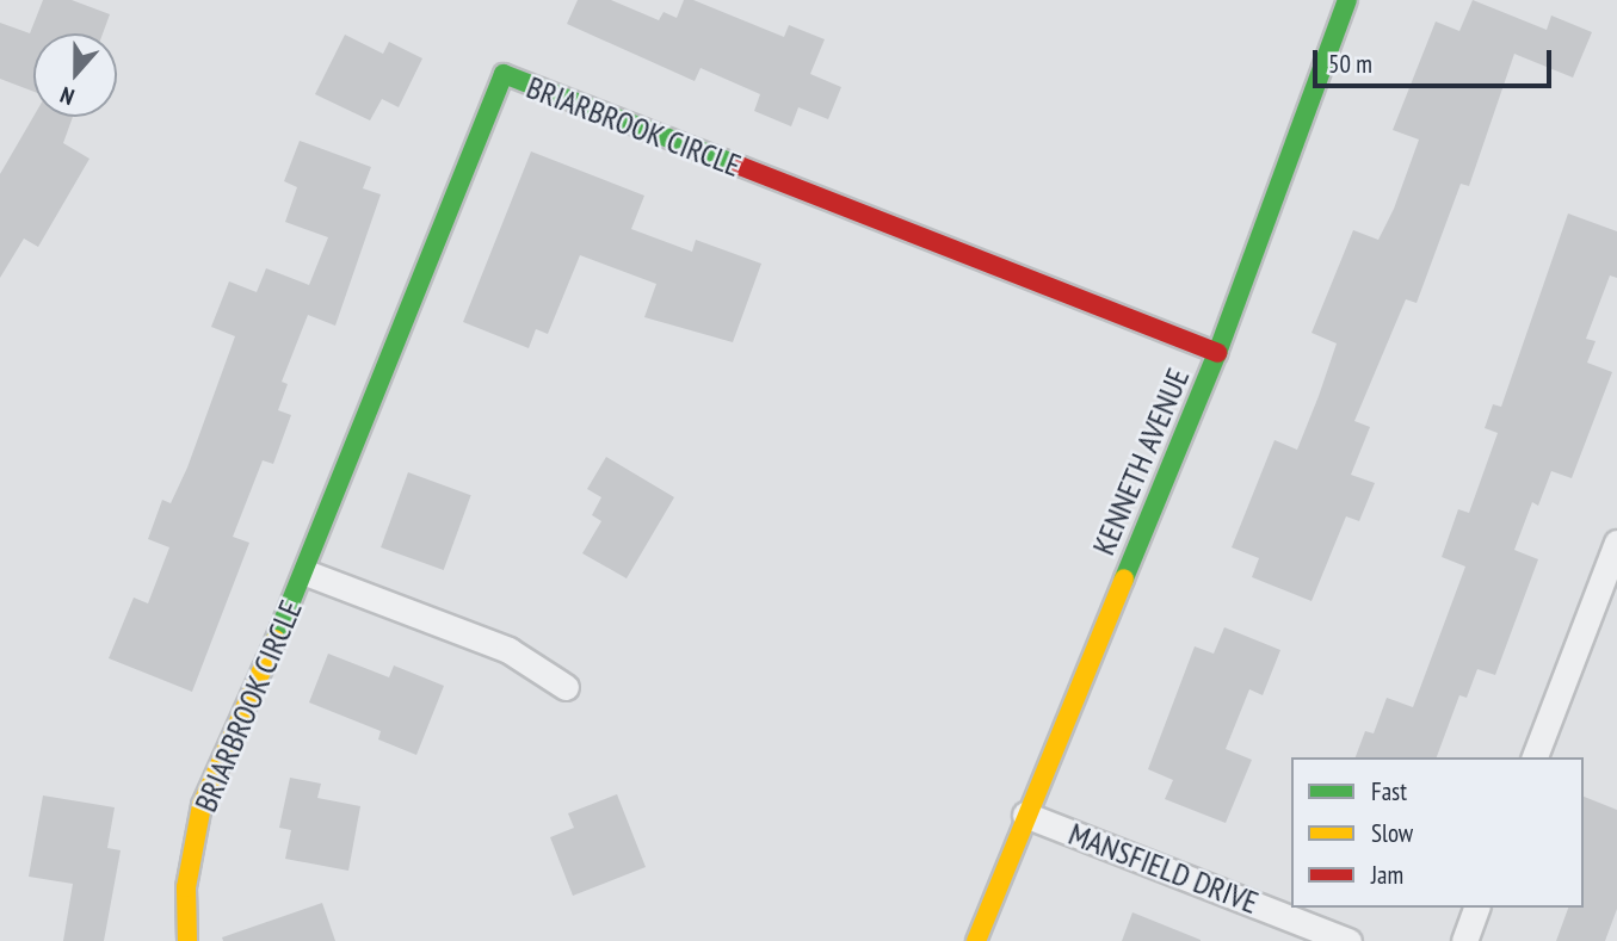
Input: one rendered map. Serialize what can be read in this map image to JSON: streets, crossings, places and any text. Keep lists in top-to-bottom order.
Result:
{
  "streets": {
    "street": ["BRIARBROOK CIRCLE", "KENNETH AVENUE", "MANSFIELD DRIVE"]
  },
  "crossings": [
    ["BRIARBROOK CIRCLE", "KENNETH AVENUE"],
    ["KENNETH AVENUE", "MANSFIELD DRIVE"]
  ],
  "legend": ["Fast", "Slow", "Jam"],
  "scale_bar": "50 m",
  "north": "bottom"
}
